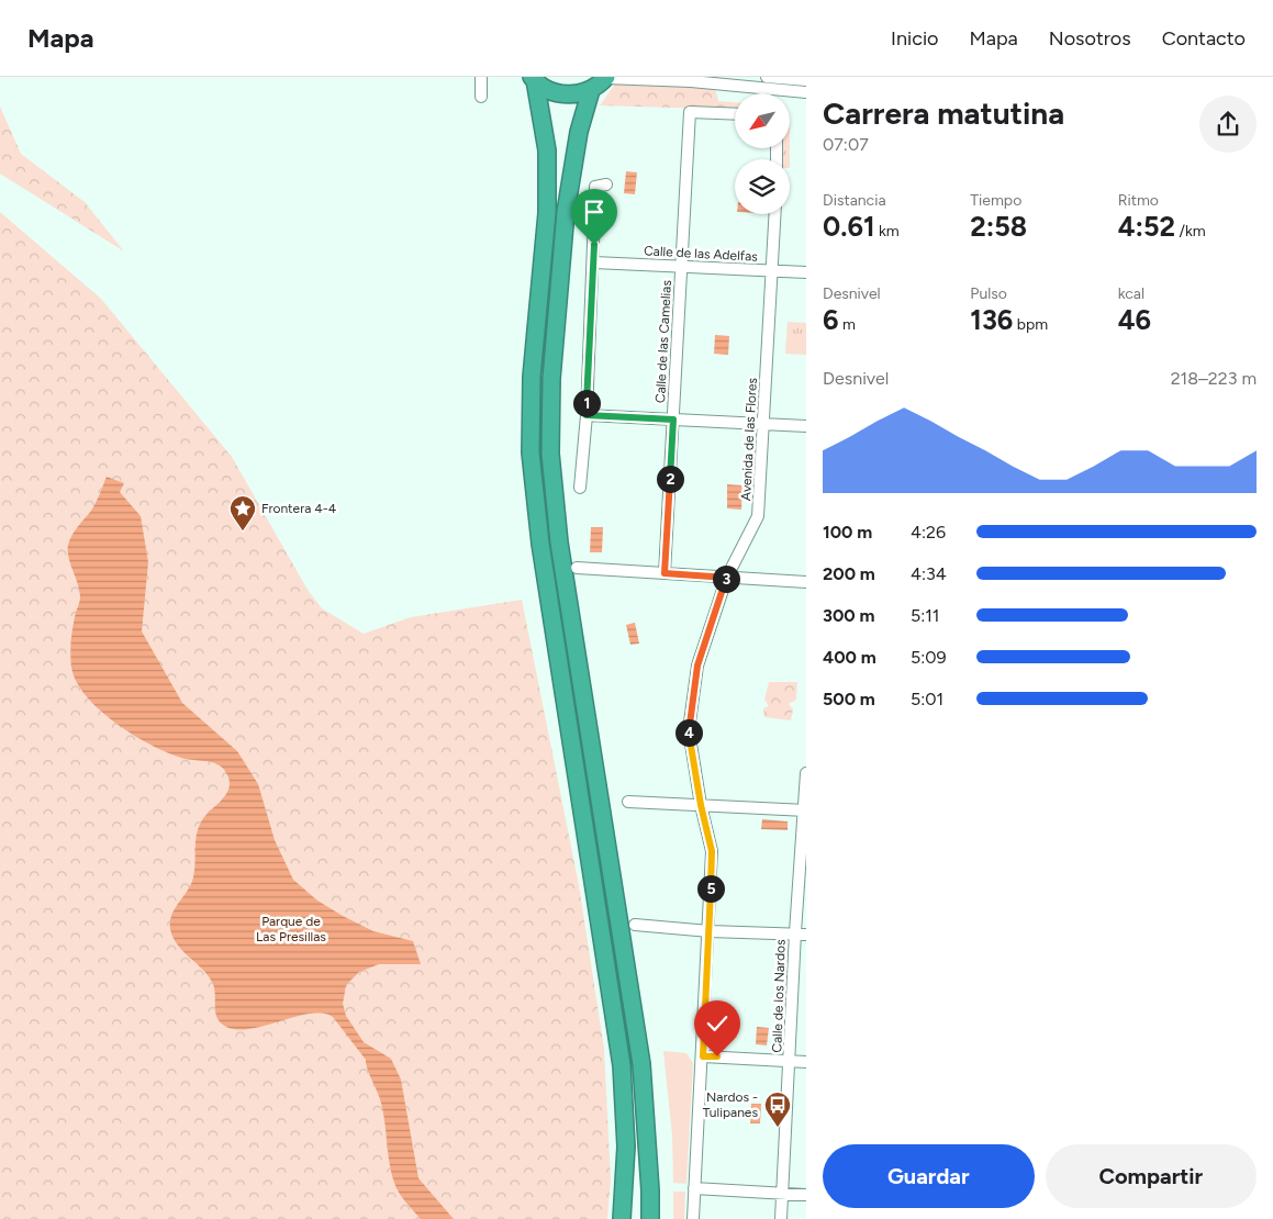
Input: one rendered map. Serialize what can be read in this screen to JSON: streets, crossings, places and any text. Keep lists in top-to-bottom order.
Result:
{
  "streets": {
    "street": [
      "Calle de las Adelfas",
      "Calle de las Camelias",
      "Avenida de las Flores",
      "Calle de los Nardos"
    ]
  },
  "crossings": [
    ["Calle de las Adelfas", "Calle de las Camelias"],
    ["Calle de las Adelfas", "Avenida de las Flores"]
  ],
  "parks": ["Parque de Las Presillas"],
  "places": {
    "place": ["Frontera 4-4"],
    "bus stop": ["Nardos - Tulipanes"]
  },
  "north": "bottom left",
  "page": {
    "header": "Mapa",
    "nav": [
      "Inicio",
      "Mapa",
      "Nosotros",
      "Contacto"
    ],
    "heading": ["Carrera matutina", "07:07"],
    "stats": [
      ["Distancia", "0.61 km"],
      ["Tiempo", "2:58"],
      ["Ritmo", "4:52 /km"],
      ["Desnivel", "6 m"],
      ["Pulso", "136 bpm"],
      ["kcal", "46"]
    ],
    "chart": ["Desnivel", "218–223 m"],
    "pins": [
      "1",
      "2",
      "3",
      "4",
      "5"
    ],
    "list": [
      {
        "name": "100 m",
        "note": "4:26"
      },
      {
        "name": "200 m",
        "note": "4:34"
      },
      {
        "name": "300 m",
        "note": "5:11"
      },
      {
        "name": "400 m",
        "note": "5:09"
      },
      {
        "name": "500 m",
        "note": "5:01"
      }
    ],
    "buttons": ["Guardar", "Compartir"]
  }
}
